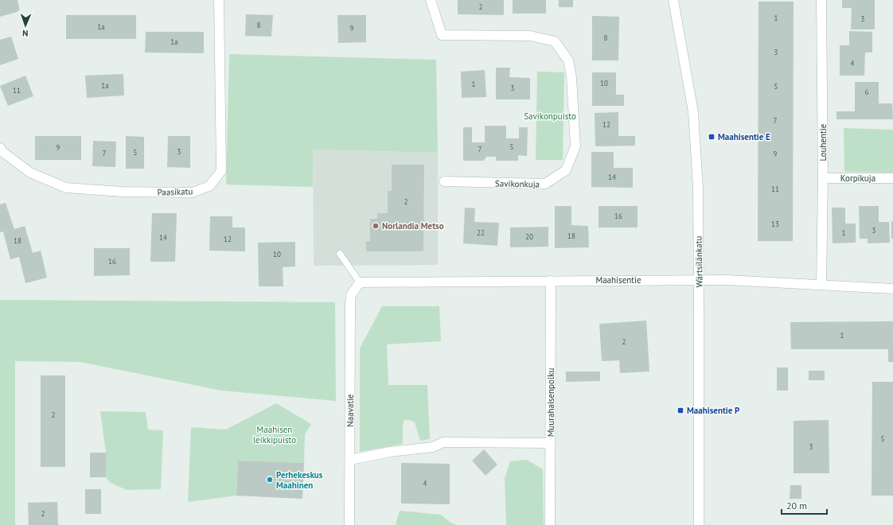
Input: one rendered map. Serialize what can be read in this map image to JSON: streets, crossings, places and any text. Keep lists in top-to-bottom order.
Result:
{
  "streets": {
    "street": [
      "Louhentie",
      "Korpikuja",
      "Savikonkuja",
      "Paasikatu",
      "Wärtsilänkatu",
      "Maahisentie",
      "Muurahaisenpolku",
      "Naavatie"
    ]
  },
  "crossings": [
    ["Louhentie", "Korpikuja"],
    ["Louhentie", "Maahisentie"],
    ["Wärtsilänkatu", "Maahisentie"],
    ["Maahisentie", "Muurahaisenpolku"],
    ["Maahisentie", "Naavatie"]
  ],
  "parks": ["Savikonpuisto", "Maahisen leikkipuisto"],
  "places": {
    "transit": ["Maahisentie E", "Maahisentie P"],
    "other": ["Norlandia Metso", "Perhekeskus Maahinen"]
  },
  "house_numbers": [
    "2",
    "1",
    "3",
    "8",
    "1a",
    "9",
    "8",
    "1a",
    "3",
    "4",
    "10",
    "1",
    "1a",
    "5",
    "3",
    "11",
    "6",
    "7",
    "12",
    "5",
    "9",
    "7",
    "3",
    "5",
    "7",
    "9",
    "14",
    "11",
    "2",
    "16",
    "13",
    "3",
    "22",
    "1",
    "18",
    "20",
    "14",
    "12",
    "18",
    "10",
    "16",
    "1",
    "2",
    "2",
    "5",
    "3",
    "4",
    "2"
  ],
  "scale_bar": "20 m",
  "north": "bottom"
}
